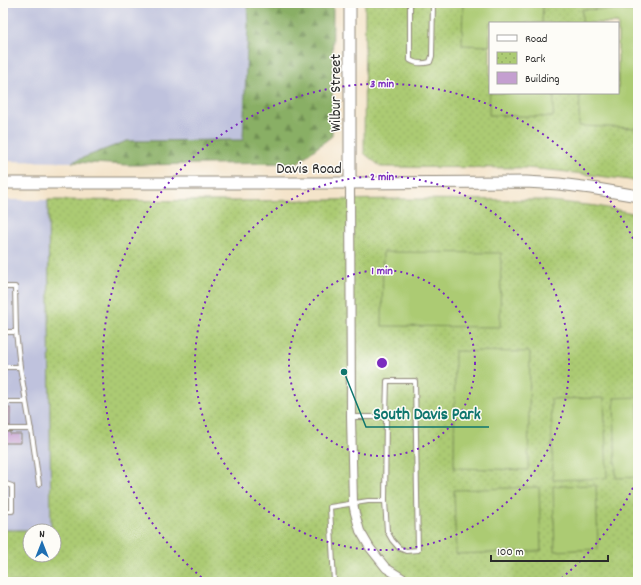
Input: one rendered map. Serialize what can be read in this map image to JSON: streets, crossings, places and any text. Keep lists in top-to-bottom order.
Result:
{
  "streets": {
    "street": ["Wilbur Street", "Davis Road"]
  },
  "crossings": [
    ["Wilbur Street", "Davis Road"]
  ],
  "places": ["South Davis Park"],
  "legend": ["Road", "Park", "Building"],
  "scale_bar": "100 m",
  "north": "top",
  "rings": ["3 min", "2 min", "1 min"]
}
